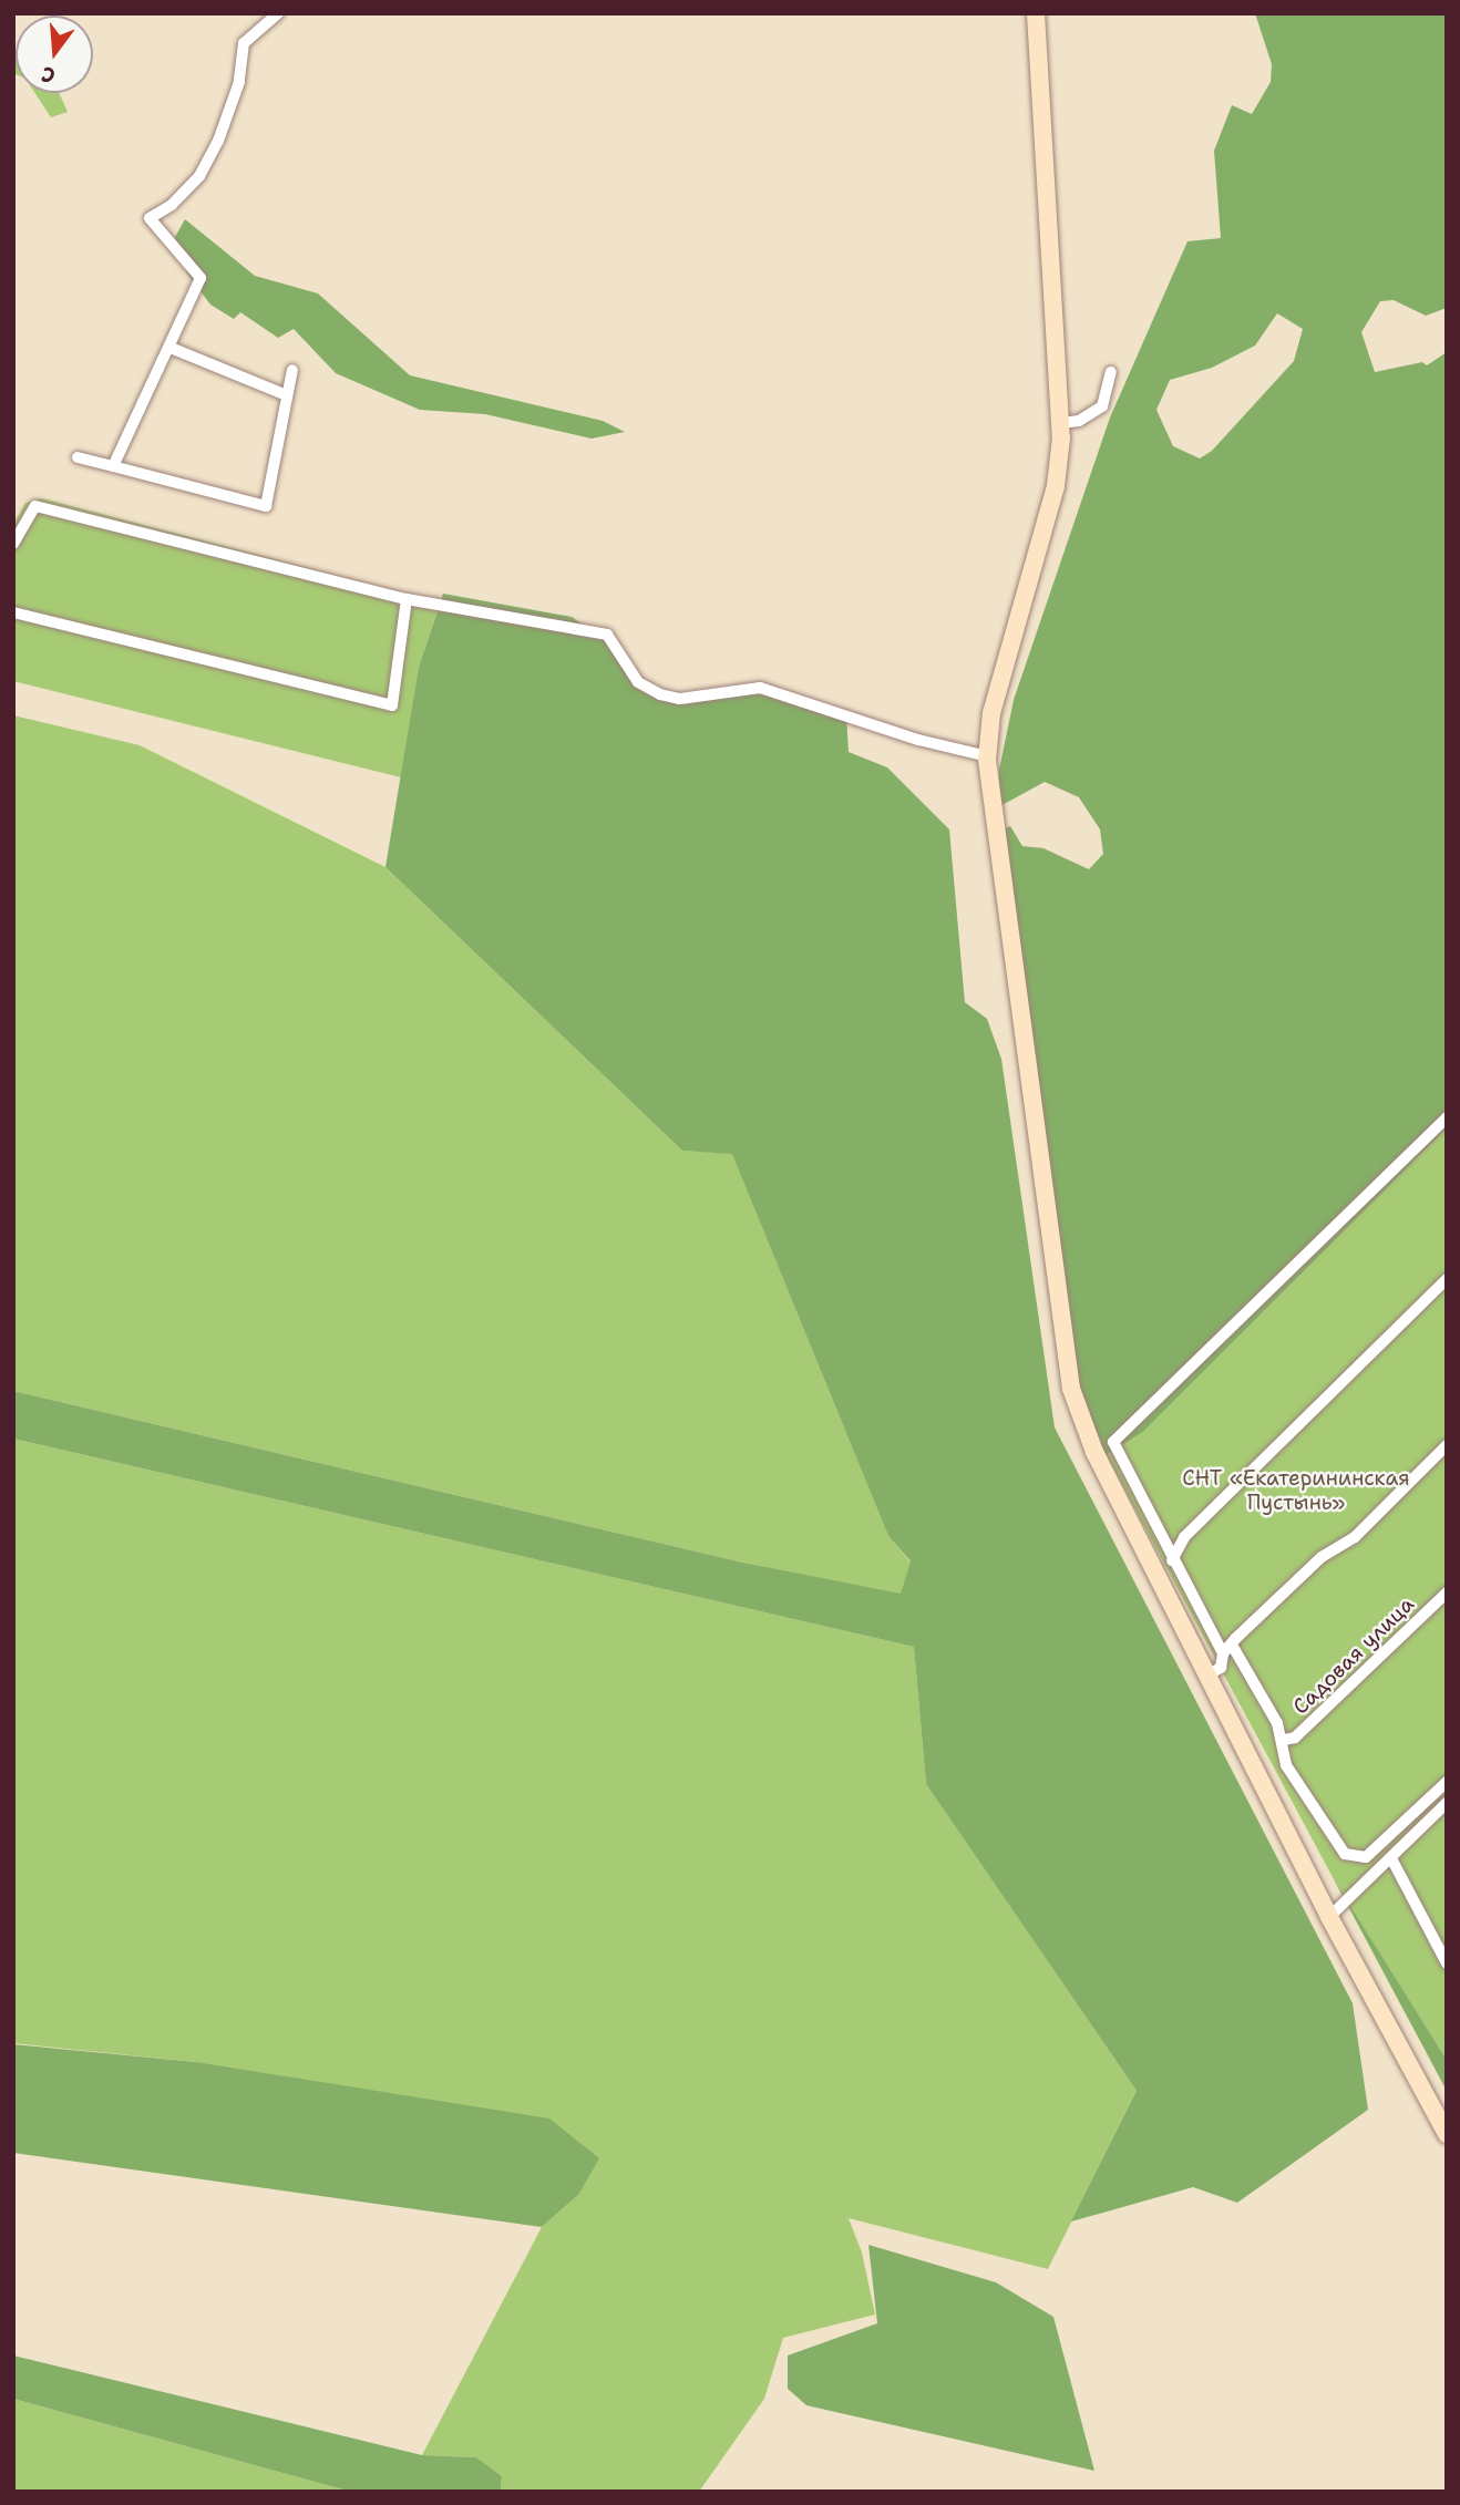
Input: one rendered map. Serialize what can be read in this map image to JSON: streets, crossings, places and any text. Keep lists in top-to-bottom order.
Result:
{
  "streets": {
    "street": ["Садовая улица"]
  },
  "parks": ["СНТ «Екатерининская Пустынь»"],
  "north": "bottom"
}
